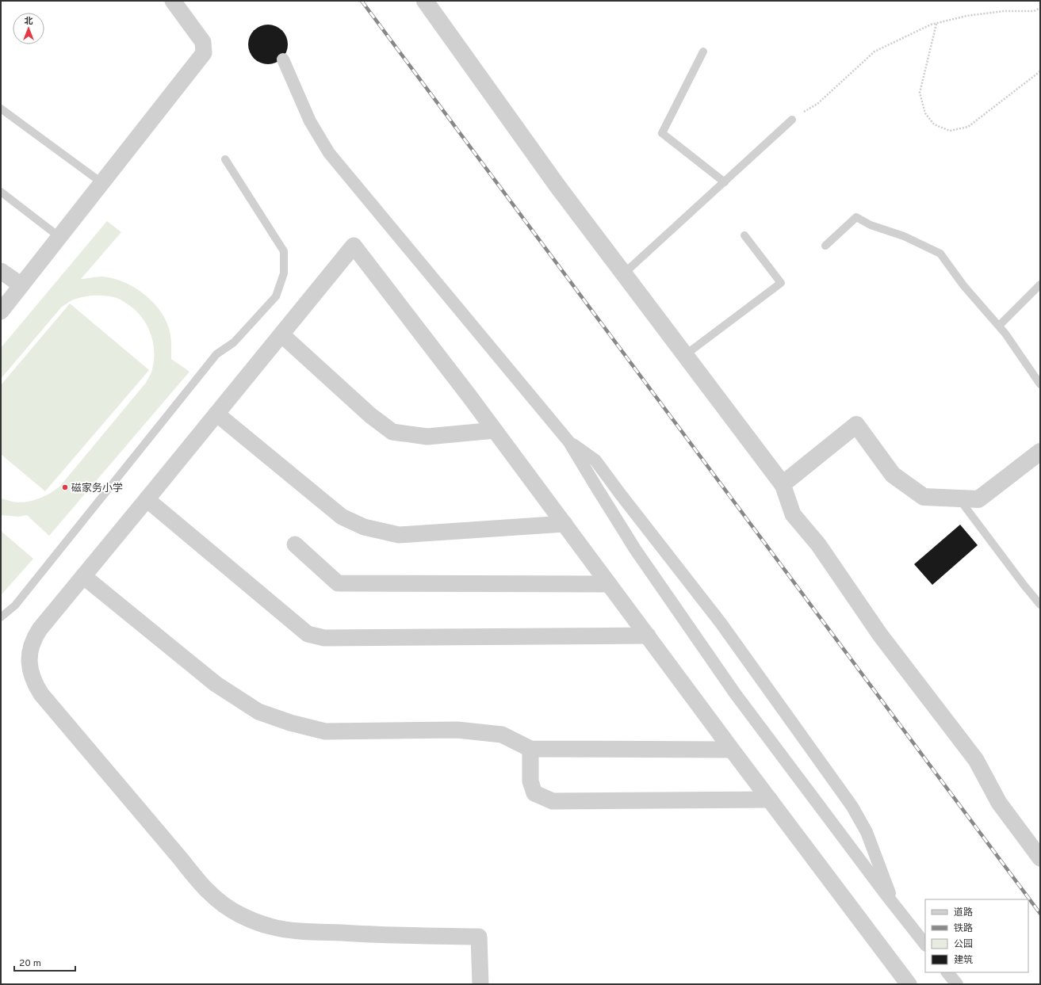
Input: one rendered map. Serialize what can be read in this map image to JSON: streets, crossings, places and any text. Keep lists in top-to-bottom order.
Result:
{
  "places": ["磁家务小学"],
  "legend": [
    "道路",
    "铁路",
    "公园",
    "建筑"
  ],
  "scale_bar": "20 m",
  "north": "top"
}
